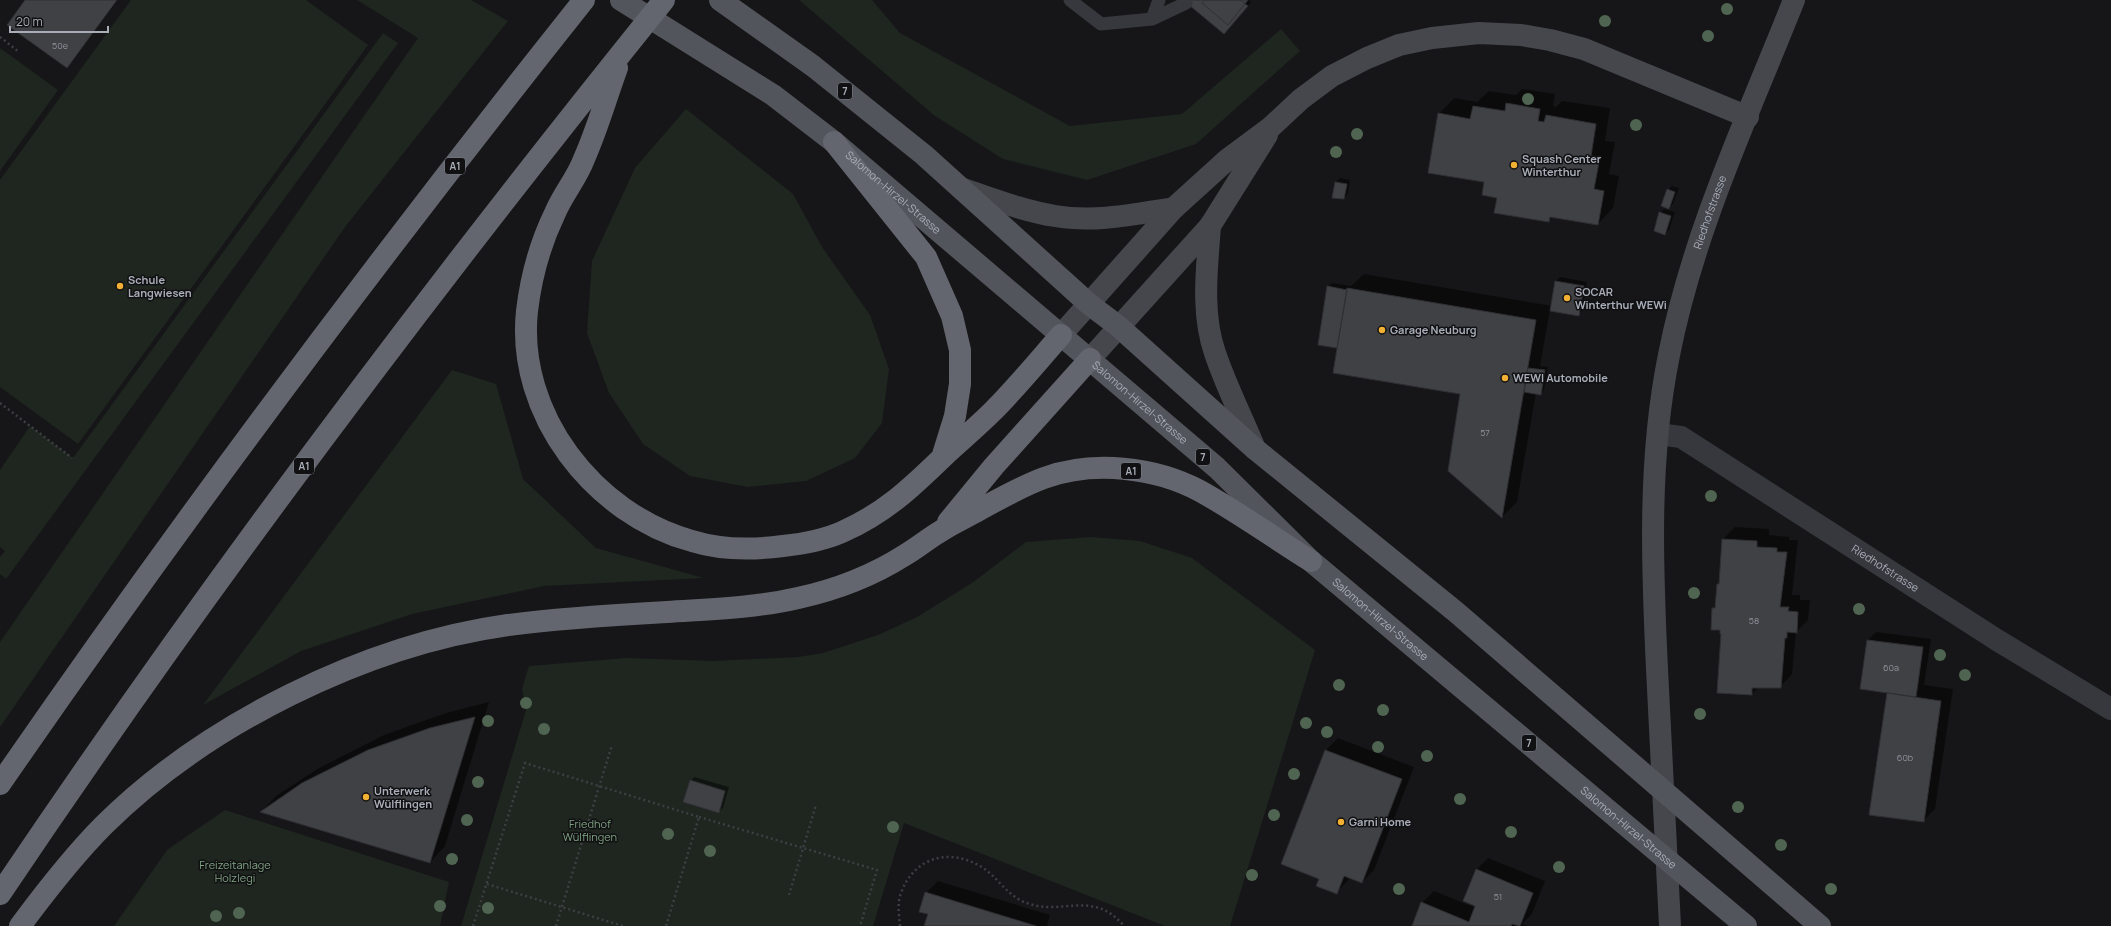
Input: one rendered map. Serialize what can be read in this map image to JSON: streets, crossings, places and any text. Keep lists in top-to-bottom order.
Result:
{
  "streets": {
    "highway": ["A1"],
    "main road": ["7", "Salomon-Hirzel-Strasse"],
    "street": ["Riedhofstrasse"]
  },
  "crossings": [
    ["A1", "Salomon-Hirzel-Strasse"]
  ],
  "parks": ["Friedhof Wülflingen", "Freizeitanlage Holzlegi"],
  "places": [
    "Squash Center Winterthur",
    "Schule Langwiesen",
    "SOCAR Winterthur WEWi",
    "Garage Neuburg",
    "WEWI Automobile",
    "Unterwerk Wülflingen",
    "Garni Home"
  ],
  "house_numbers": [
    "50e",
    "57",
    "58",
    "60a",
    "60b",
    "51"
  ],
  "scale_bar": "20 m"
}
